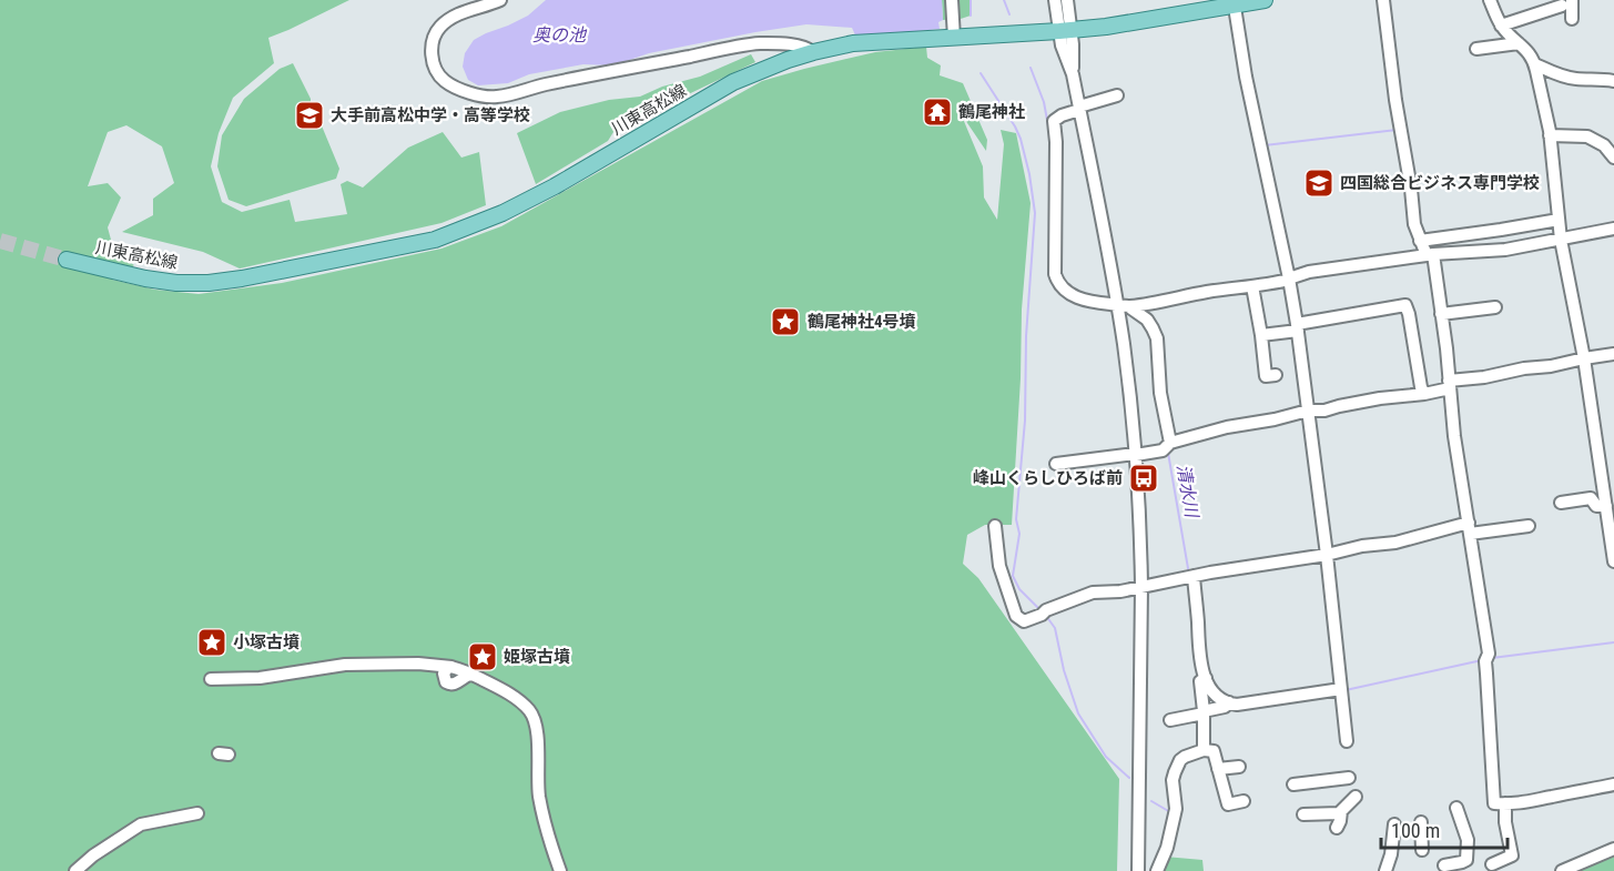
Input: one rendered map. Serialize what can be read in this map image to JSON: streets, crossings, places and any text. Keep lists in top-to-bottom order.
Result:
{
  "streets": {
    "main road": ["川東高松線"]
  },
  "water": ["奥の池", "清水川"],
  "places": {
    "temple": ["鶴尾神社"],
    "school or university": ["大手前高松中学・高等学校", "四国総合ビジネス専門学校"],
    "place": ["鶴尾神社4号墳", "小塚古墳", "姫塚古墳"],
    "bus stop": ["峰山くらしひろば前"]
  },
  "scale_bar": "100 m"
}
